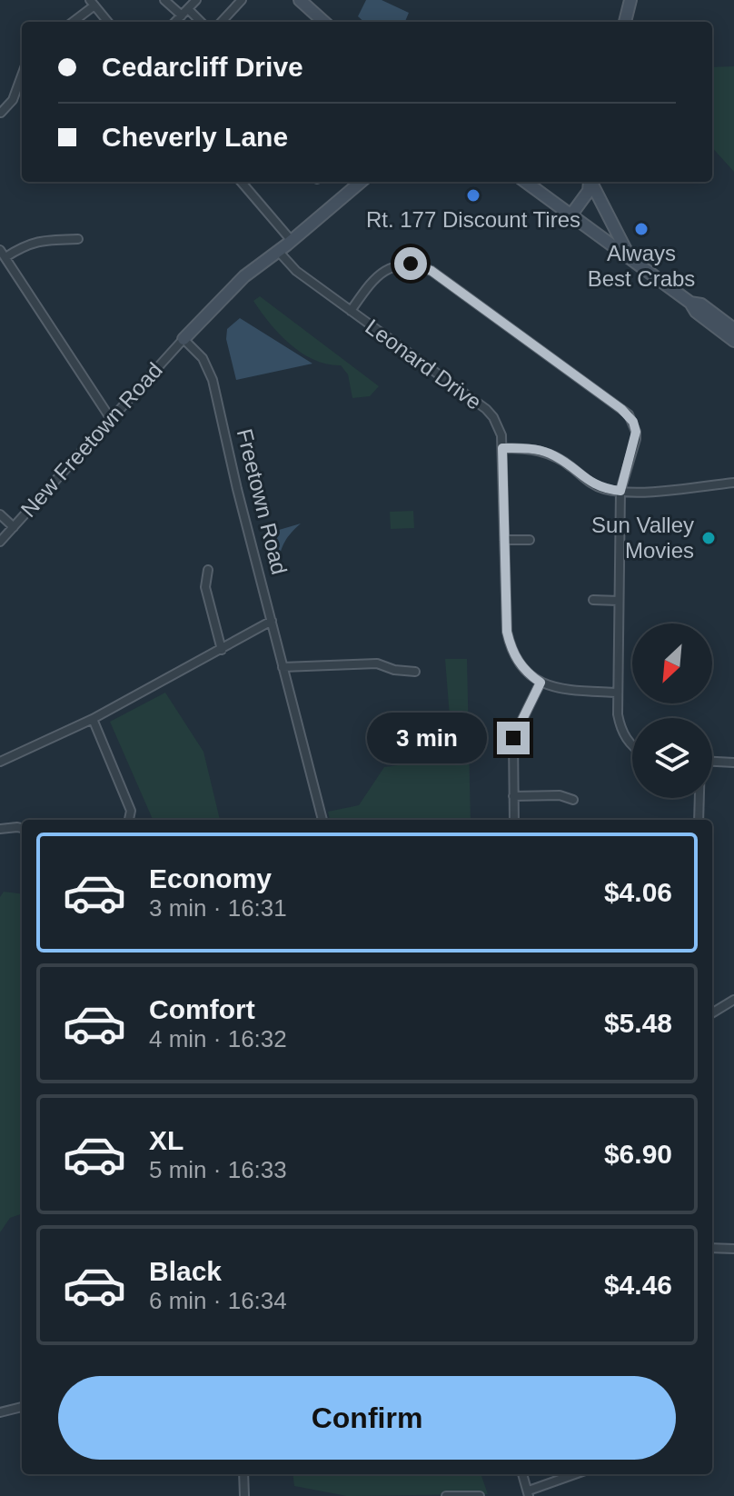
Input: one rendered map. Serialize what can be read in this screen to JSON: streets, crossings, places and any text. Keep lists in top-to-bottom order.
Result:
{
  "streets": {
    "street": ["Leonard Drive", "New Freetown Road", "Freetown Road"]
  },
  "crossings": [
    ["New Freetown Road", "Freetown Road"]
  ],
  "places": ["Rt. 177 Discount Tires", "Always Best Crabs", "Sun Valley Movies"],
  "north": "bottom left",
  "page": {
    "banner": ["Cedarcliff Drive", "Cheverly Lane"],
    "bubble": "3 min",
    "list": [
      {
        "name": "Economy",
        "note": "3 min · 16:31",
        "value": "$4.06"
      },
      {
        "name": "Comfort",
        "note": "4 min · 16:32",
        "value": "$5.48"
      },
      {
        "name": "XL",
        "note": "5 min · 16:33",
        "value": "$6.90"
      },
      {
        "name": "Black",
        "note": "6 min · 16:34",
        "value": "$4.46"
      }
    ],
    "buttons": "Confirm"
  }
}
